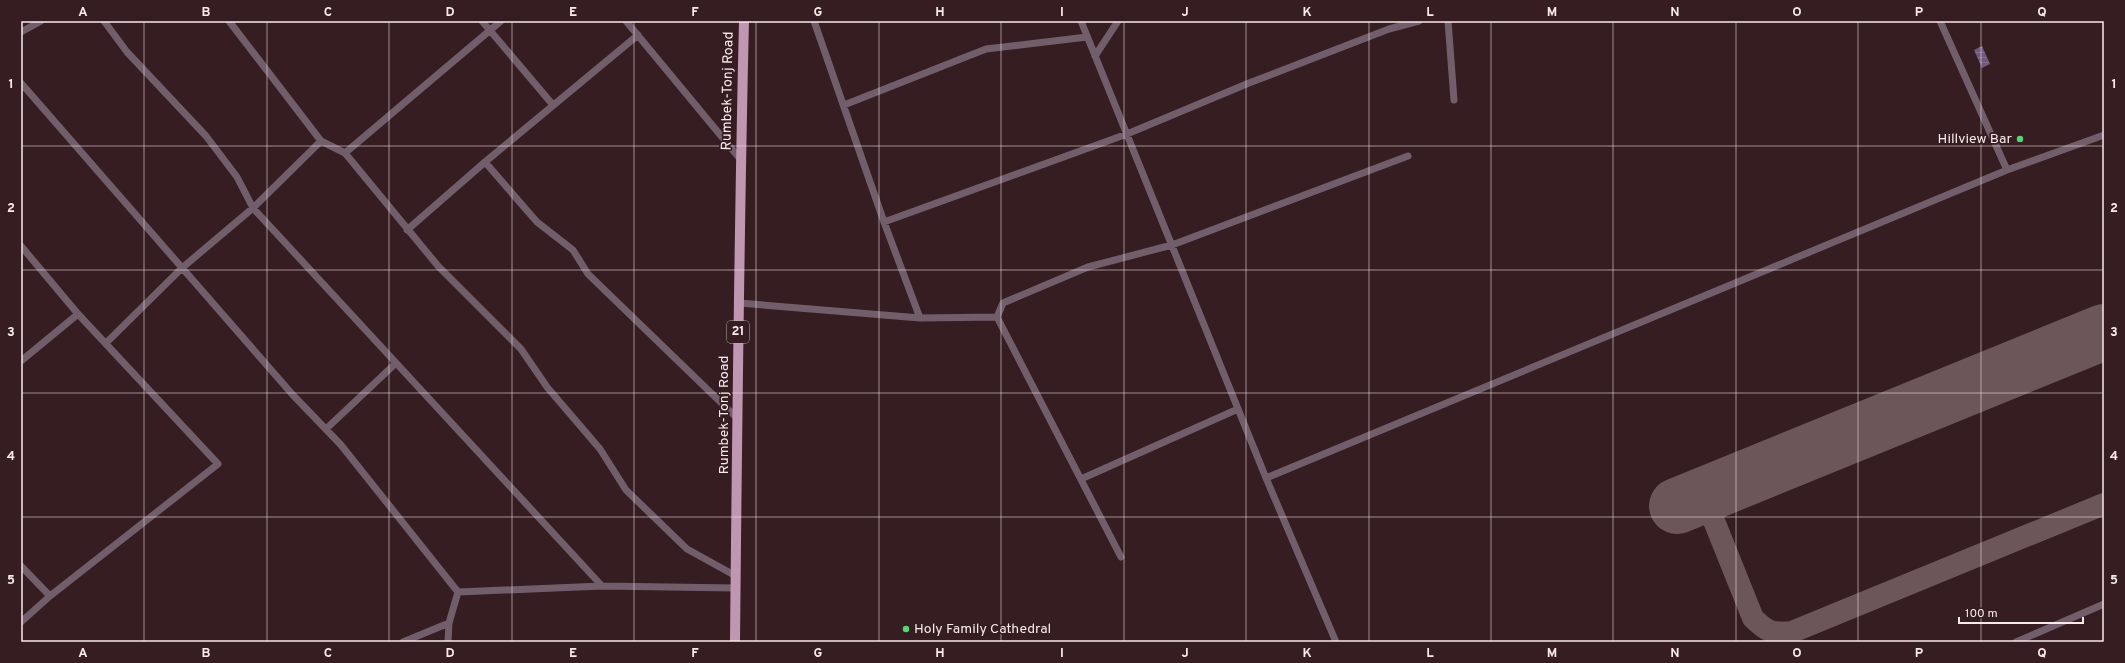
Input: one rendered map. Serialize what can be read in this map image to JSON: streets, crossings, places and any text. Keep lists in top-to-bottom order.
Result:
{
  "streets": {
    "main road": ["Rumbek-Tonj Road", "21"]
  },
  "places": ["Hillview Bar", "Holy Family Cathedral"],
  "scale_bar": "100 m",
  "grid": {
    "columns": [
      "A",
      "B",
      "C",
      "D",
      "E",
      "F",
      "G",
      "H",
      "I",
      "J",
      "K",
      "L",
      "M",
      "N",
      "O",
      "P",
      "Q"
    ],
    "rows": [
      "1",
      "2",
      "3",
      "4",
      "5"
    ]
  }
}
